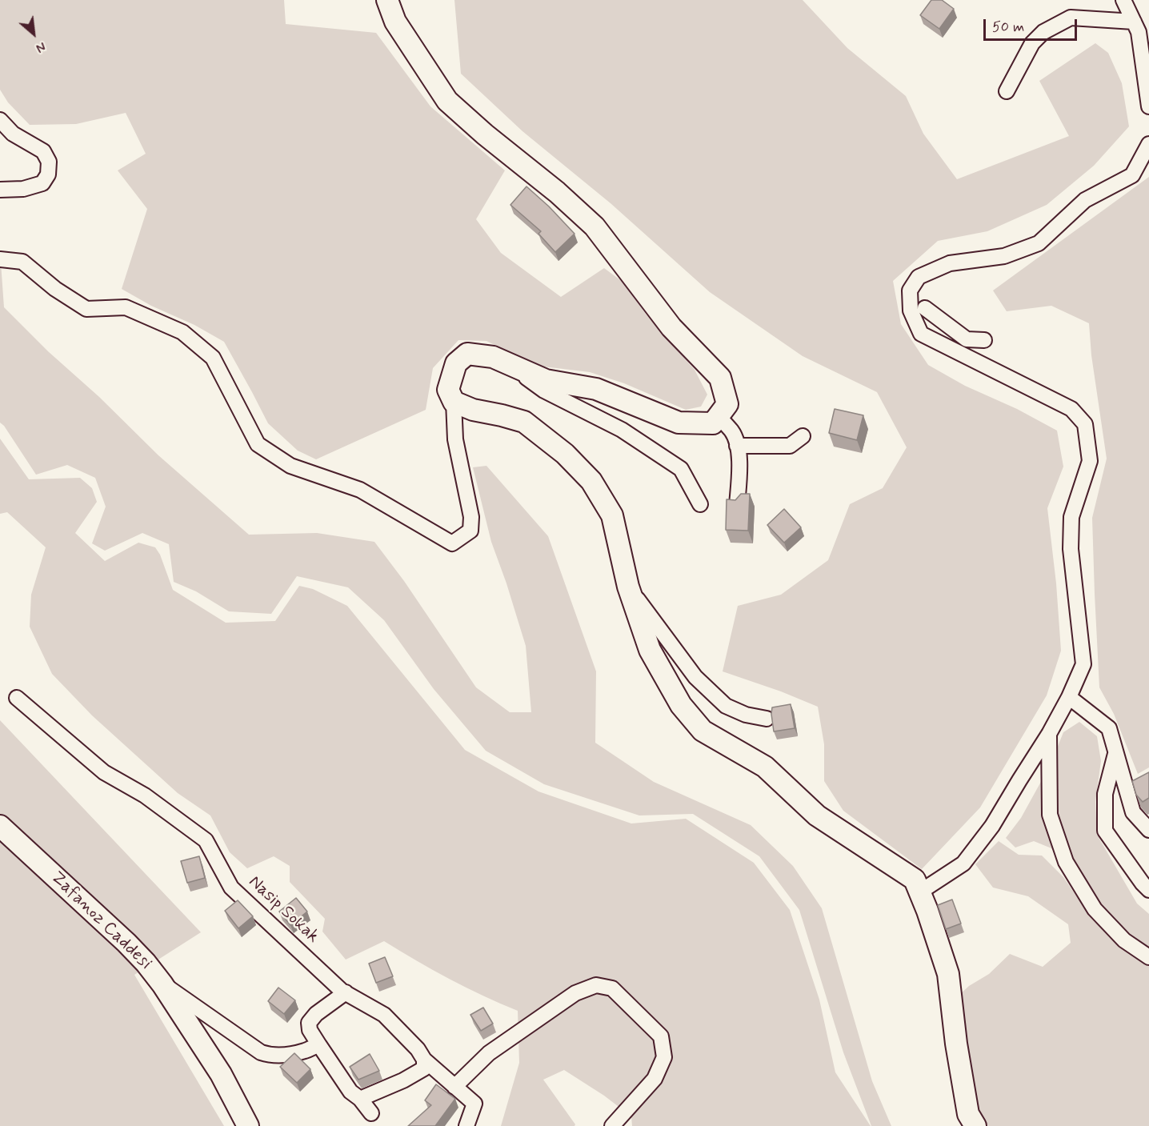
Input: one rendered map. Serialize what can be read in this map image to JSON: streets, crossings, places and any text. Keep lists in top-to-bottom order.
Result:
{
  "streets": {
    "street": ["Nasip Sokak", "Zafanoz Caddesi"]
  },
  "scale_bar": "50 m",
  "north": "bottom right"
}
